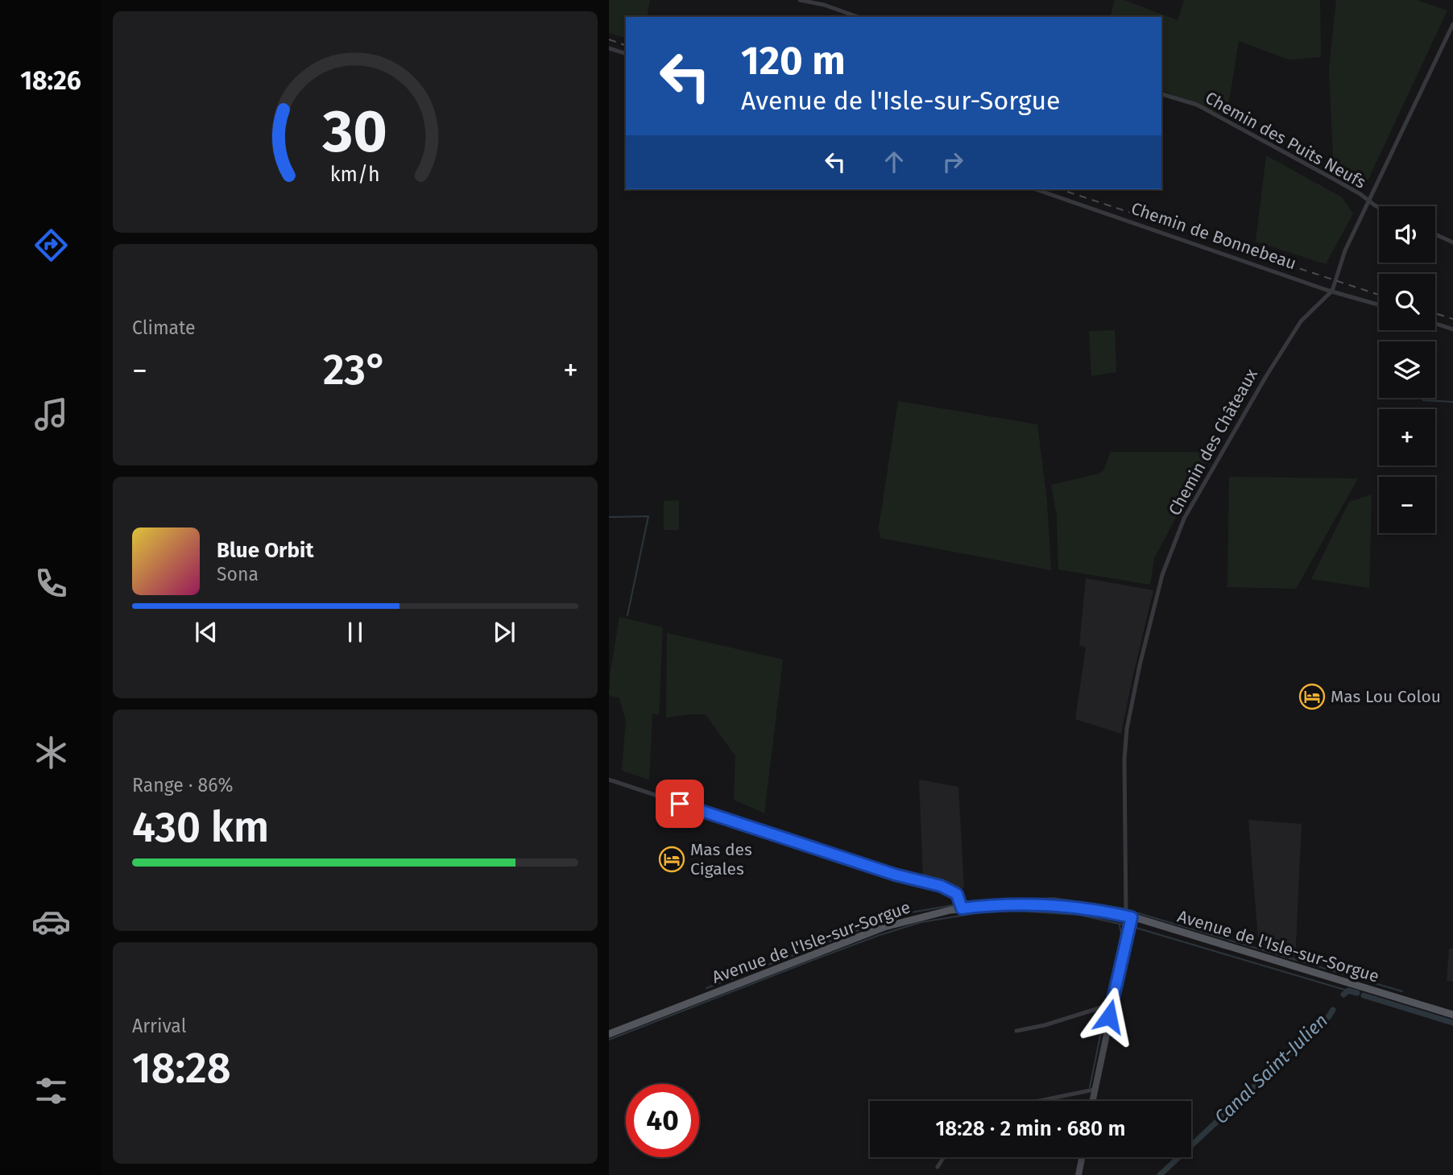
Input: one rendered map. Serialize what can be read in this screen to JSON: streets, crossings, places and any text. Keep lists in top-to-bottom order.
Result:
{
  "streets": {
    "main road": ["Avenue de l'Isle-sur-Sorgue"],
    "street": ["Chemin des Puits Neufs", "Chemin de Bonnebeau", "Chemin des Châteaux"]
  },
  "crossings": [
    ["Chemin des Puits Neufs", "Chemin des Châteaux"],
    ["Chemin de Bonnebeau", "Chemin des Châteaux"],
    ["Chemin des Châteaux", "Avenue de l'Isle-sur-Sorgue"]
  ],
  "water": ["Canal Saint-Julien"],
  "places": {
    "hotel": ["Mas Lou Colou", "Mas des Cigales"]
  },
  "page": {
    "tabs": "18:26",
    "turn": ["120 m", "Avenue de l'Isle-sur-Sorgue"],
    "map_buttons": ["+", "−"],
    "tile": [
      "Climate",
      ["Range · 86%", "430 km"],
      ["Arrival", "18:28"]
    ],
    "heat": ["−", "23°", "+"],
    "song": ["Blue Orbit", "Sona"],
    "limit": "40",
    "trip": "18:28 · 2 min · 680 m",
    "gauge": ["30", "km/h"]
  }
}
